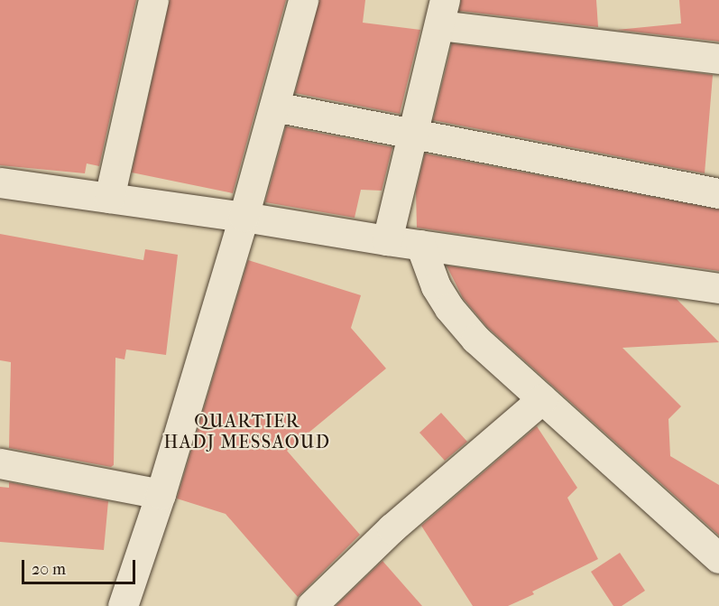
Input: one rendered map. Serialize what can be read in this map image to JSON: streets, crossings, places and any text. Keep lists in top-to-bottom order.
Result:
{
  "districts": ["QUARTIER HADJ MESSAOUD"],
  "scale_bar": "20 m"
}
